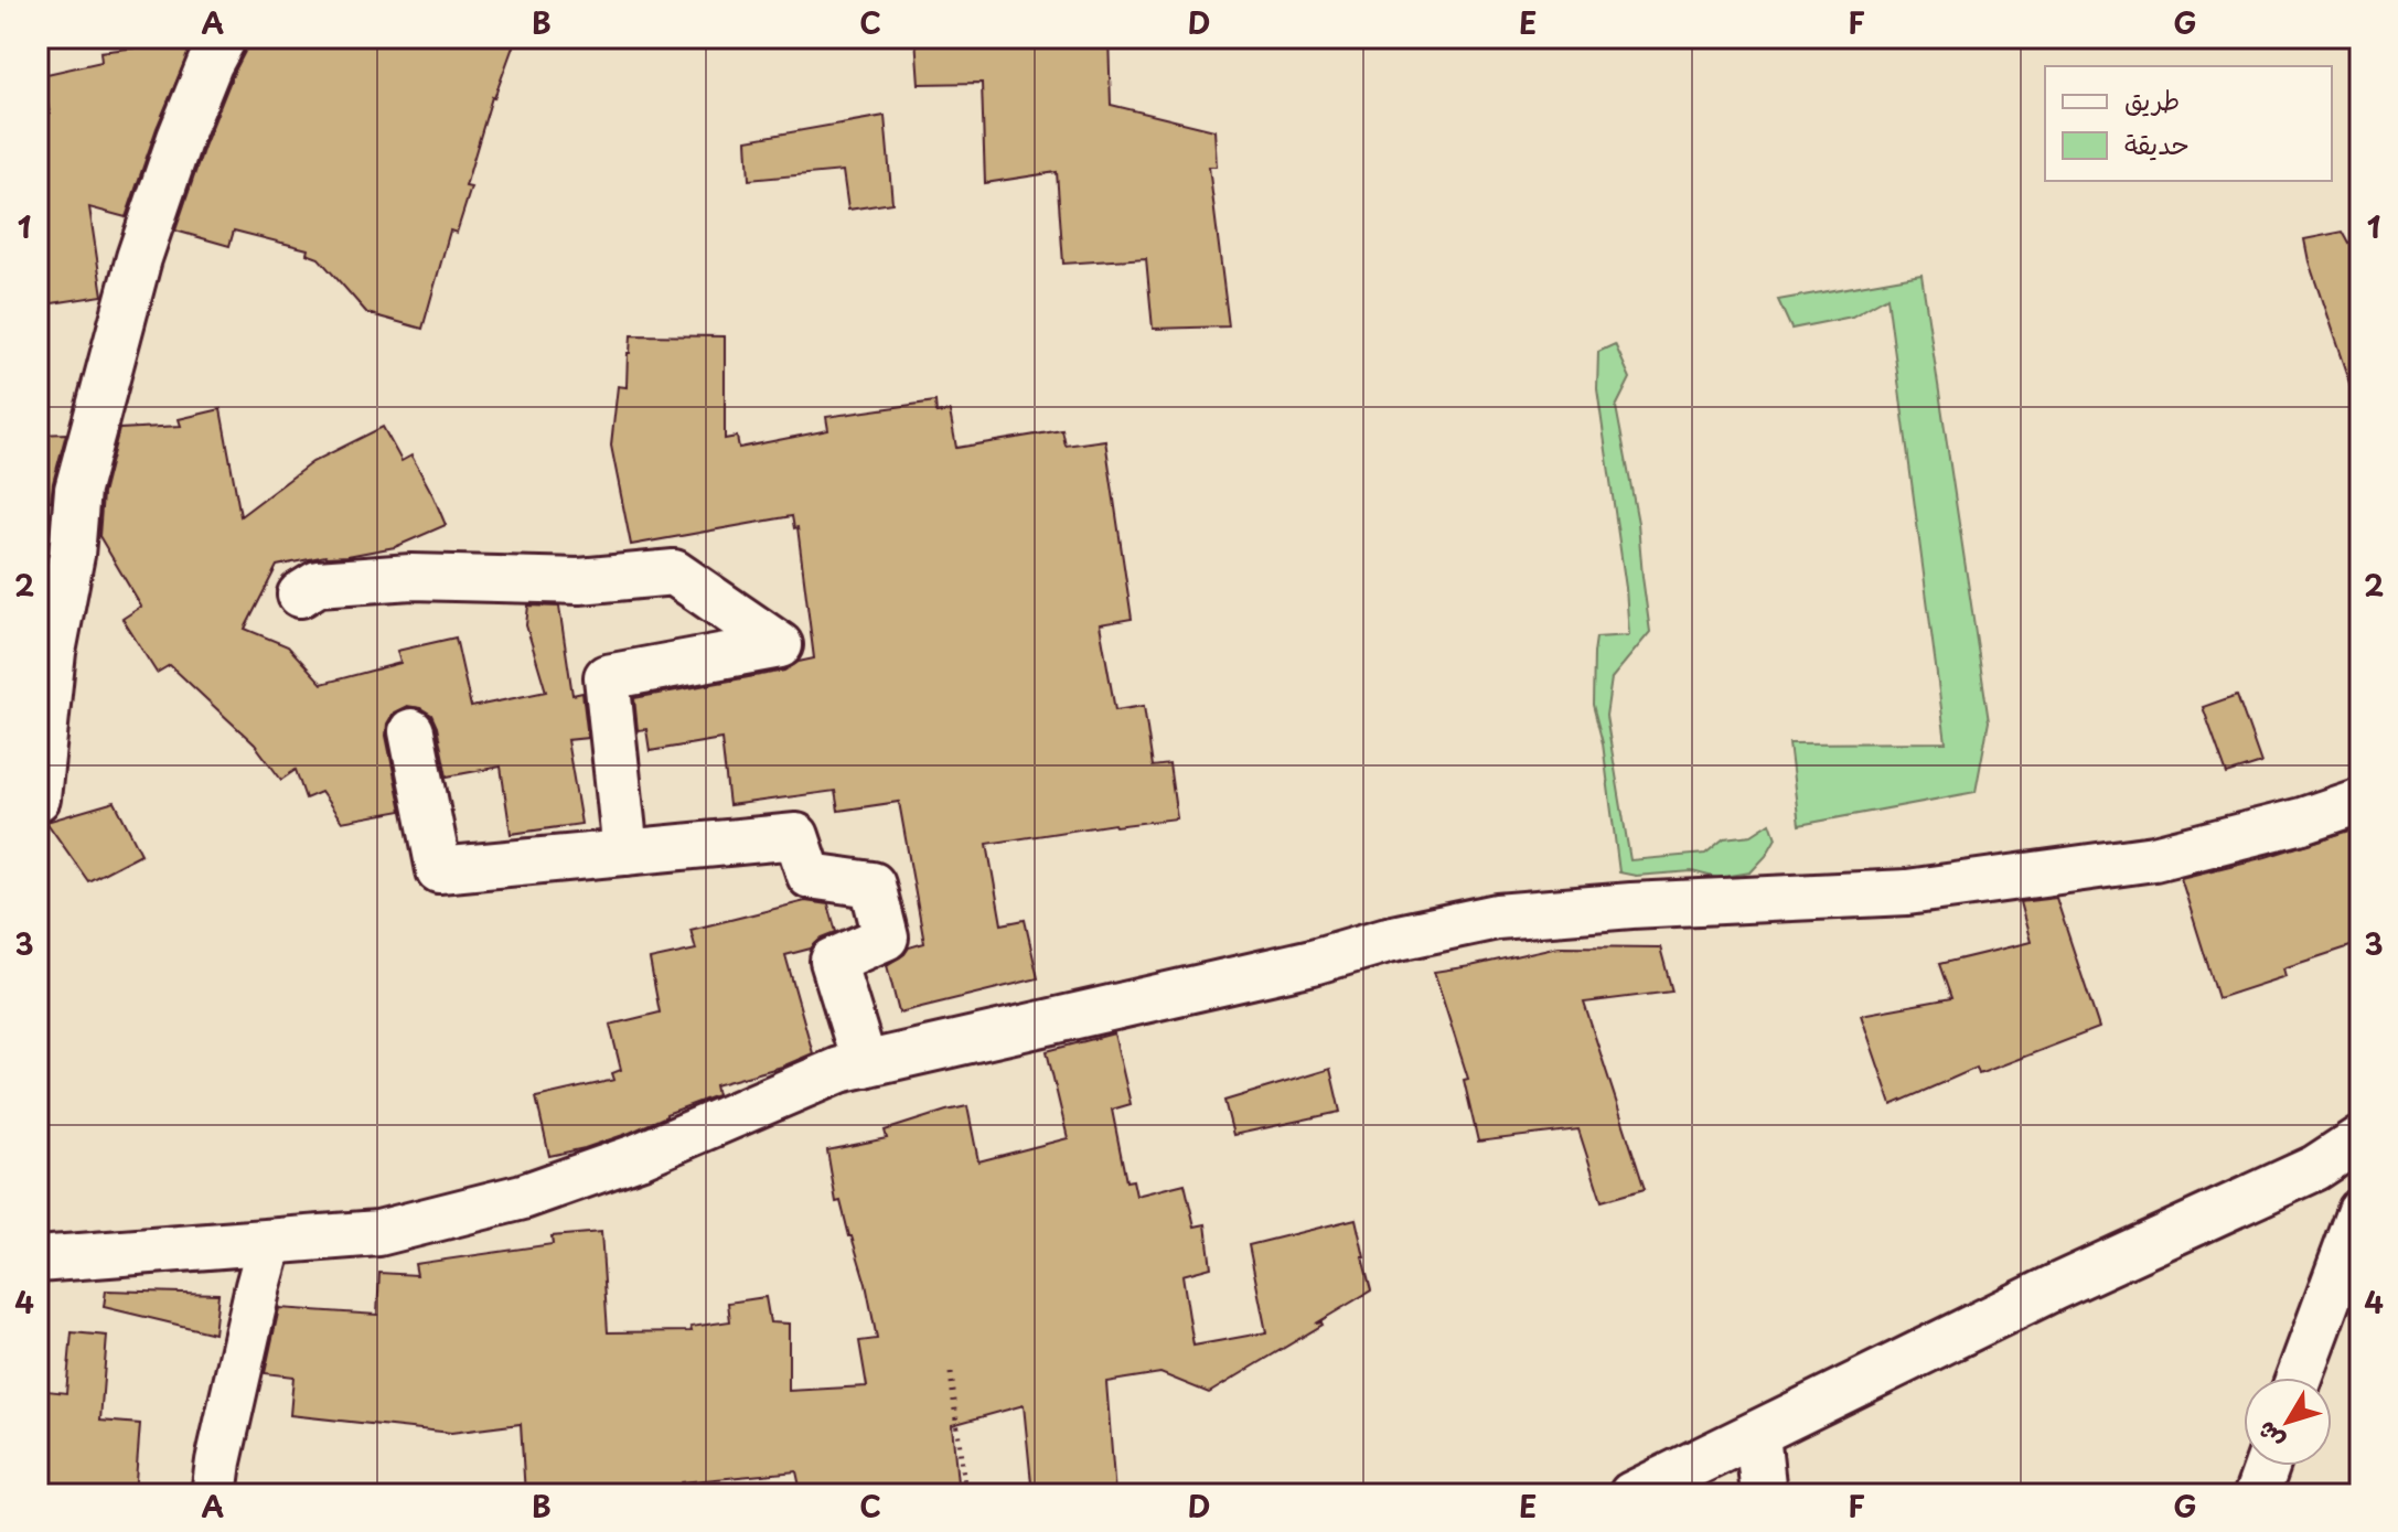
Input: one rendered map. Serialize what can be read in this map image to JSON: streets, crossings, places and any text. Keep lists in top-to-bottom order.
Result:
{
  "legend": ["طريق", "حديقة"],
  "north": "bottom left",
  "grid": {
    "columns": [
      "A",
      "B",
      "C",
      "D",
      "E",
      "F",
      "G"
    ],
    "rows": [
      "1",
      "2",
      "3",
      "4"
    ]
  }
}
